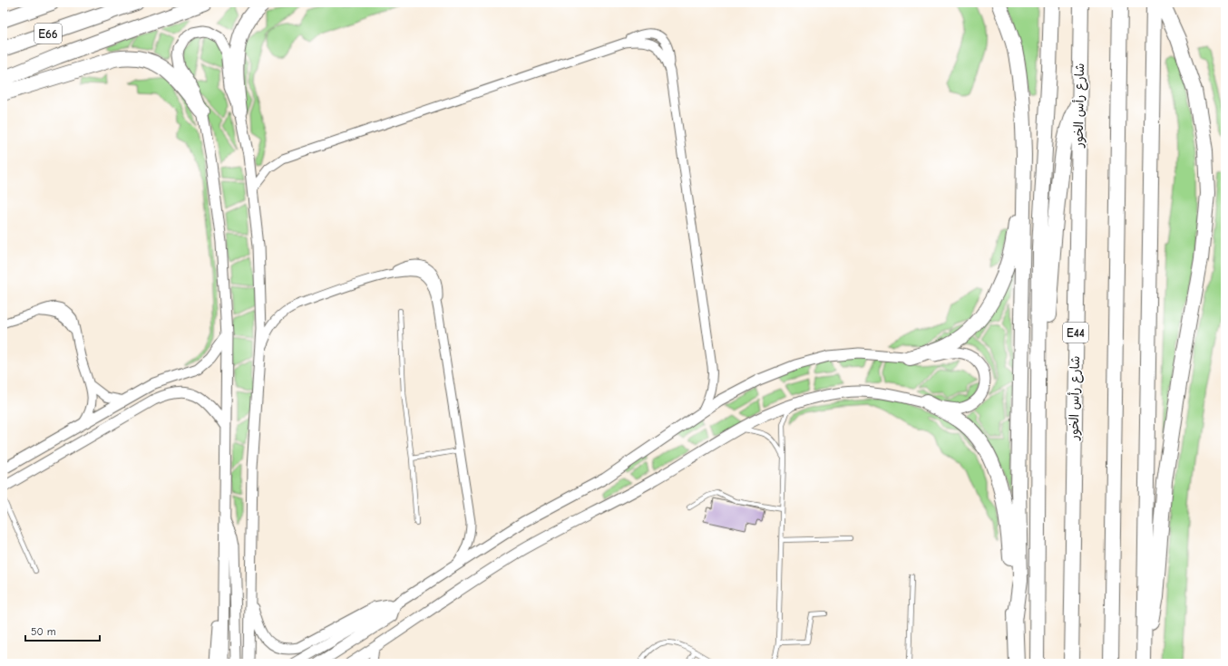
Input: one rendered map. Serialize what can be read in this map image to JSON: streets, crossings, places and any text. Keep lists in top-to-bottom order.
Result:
{
  "streets": {
    "highway": ["E66", "شارع رأس الخور", "E44"]
  },
  "scale_bar": "50 m"
}
